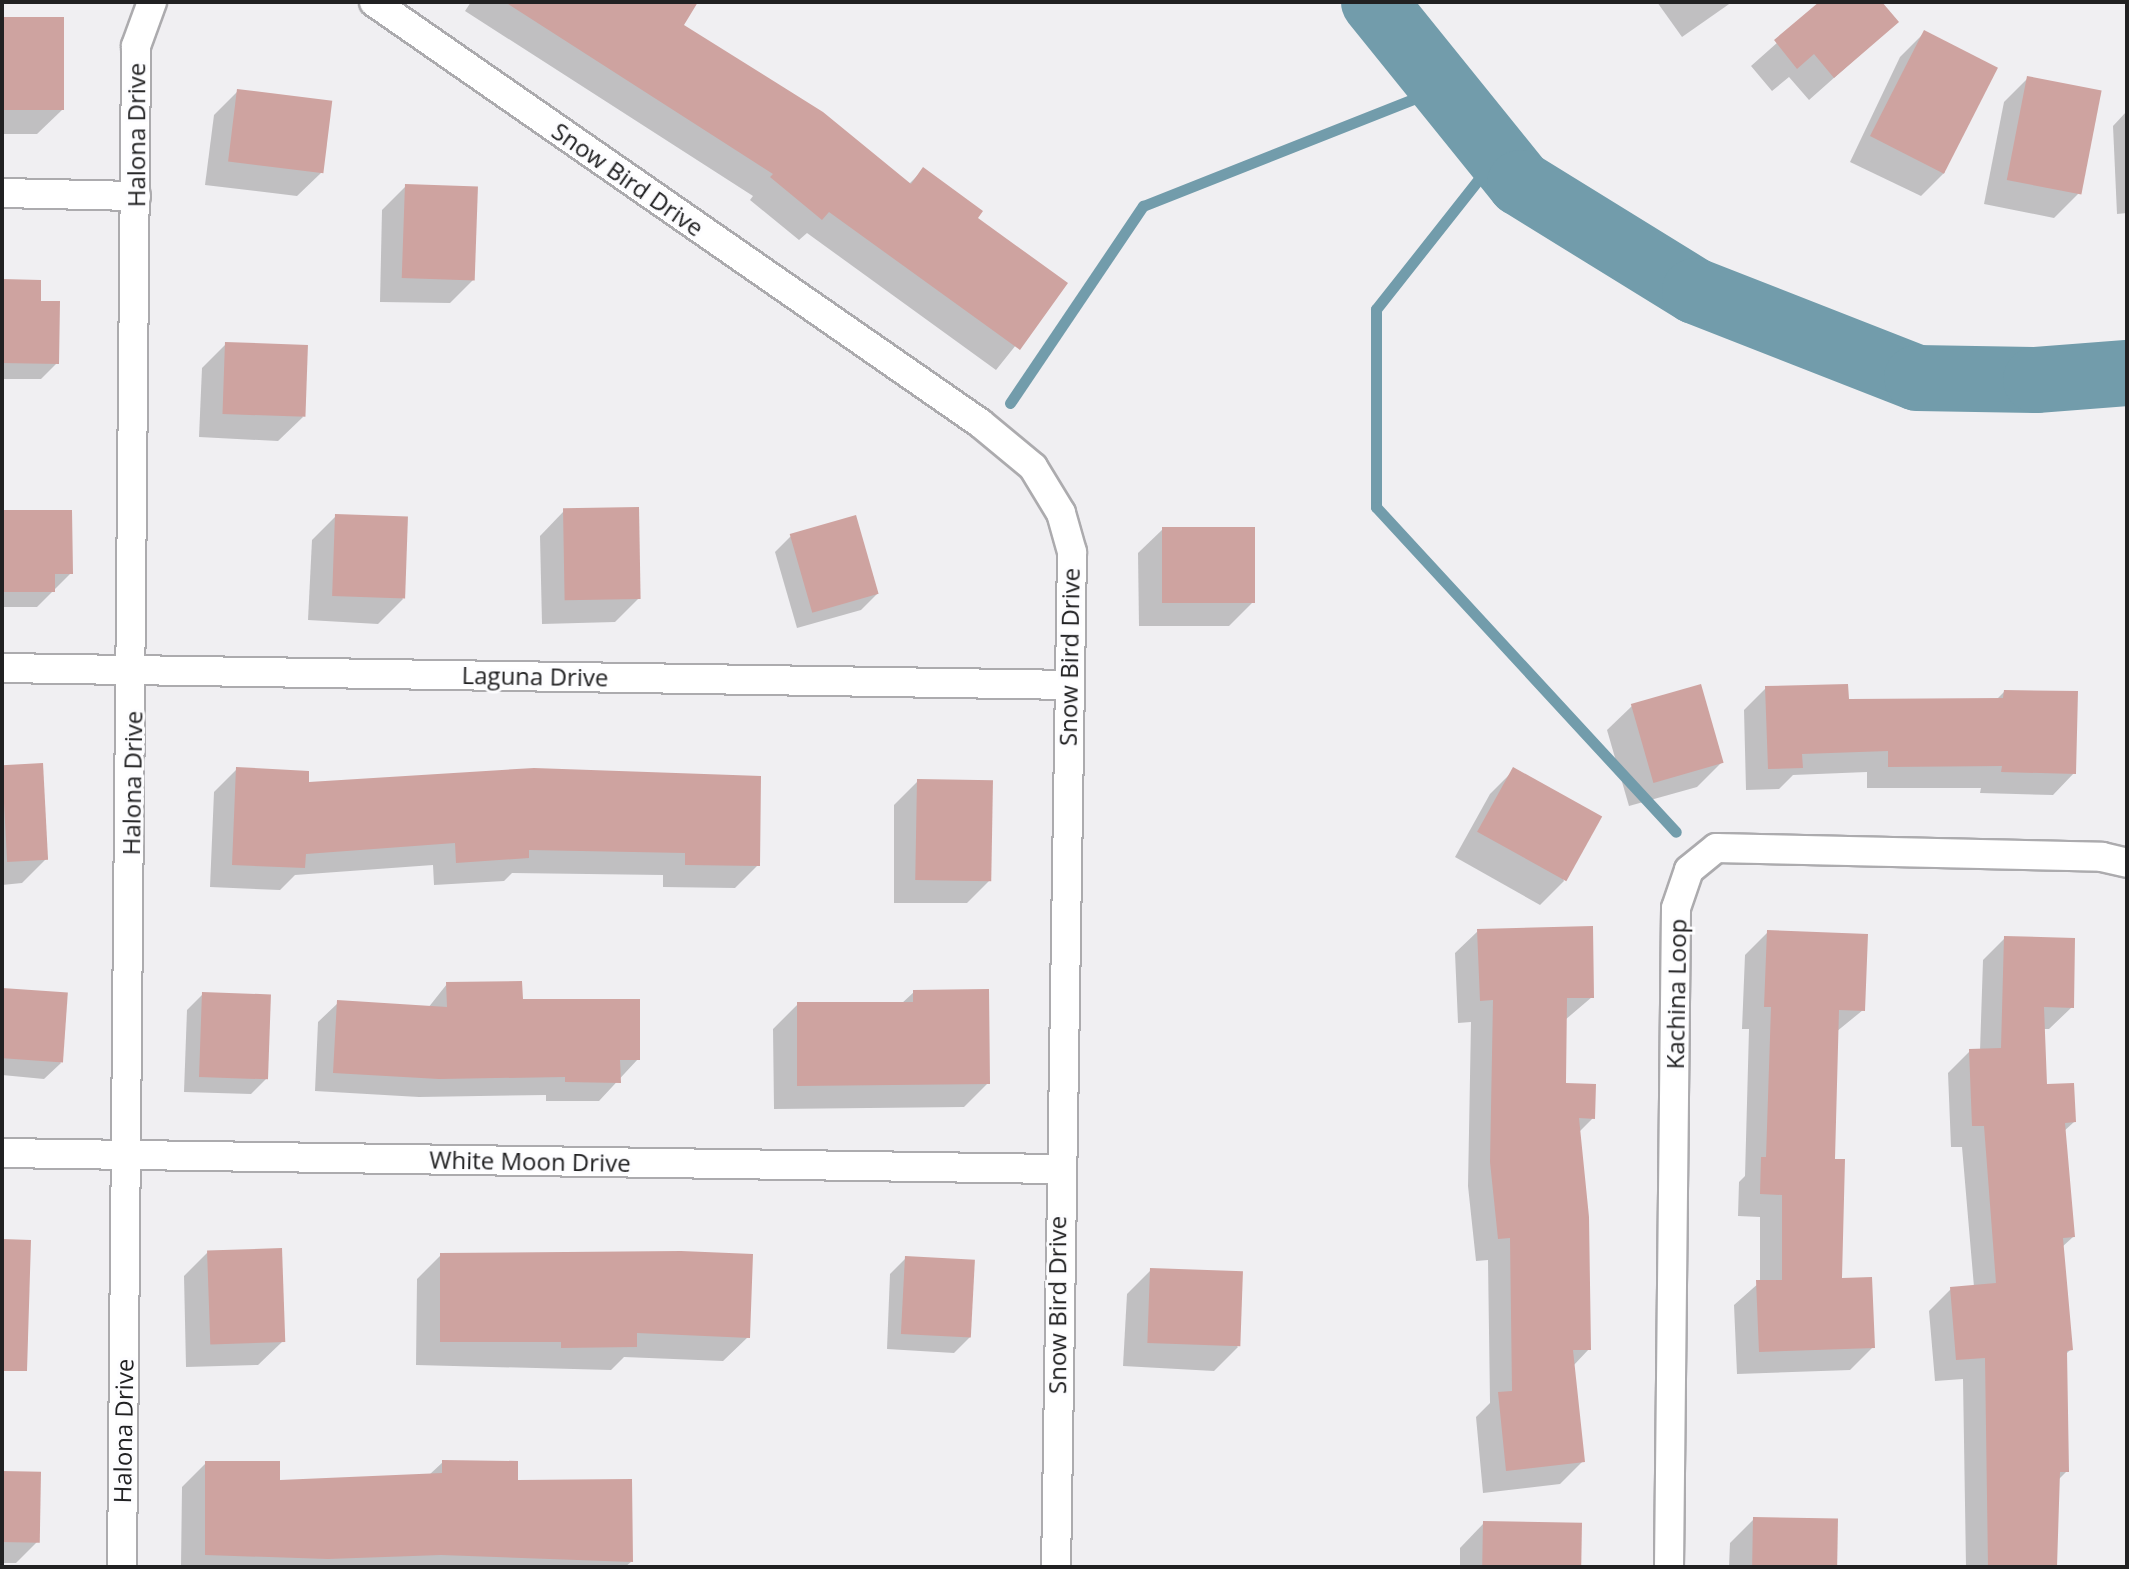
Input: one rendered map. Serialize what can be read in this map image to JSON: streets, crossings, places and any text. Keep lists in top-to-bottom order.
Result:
{
  "streets": {
    "street": [
      "Halona Drive",
      "Snow Bird Drive",
      "Laguna Drive",
      "Kachina Loop",
      "White Moon Drive"
    ]
  },
  "crossings": [
    ["Halona Drive", "Laguna Drive"],
    ["Halona Drive", "White Moon Drive"],
    ["Snow Bird Drive", "Laguna Drive"],
    ["Snow Bird Drive", "White Moon Drive"]
  ]
}
